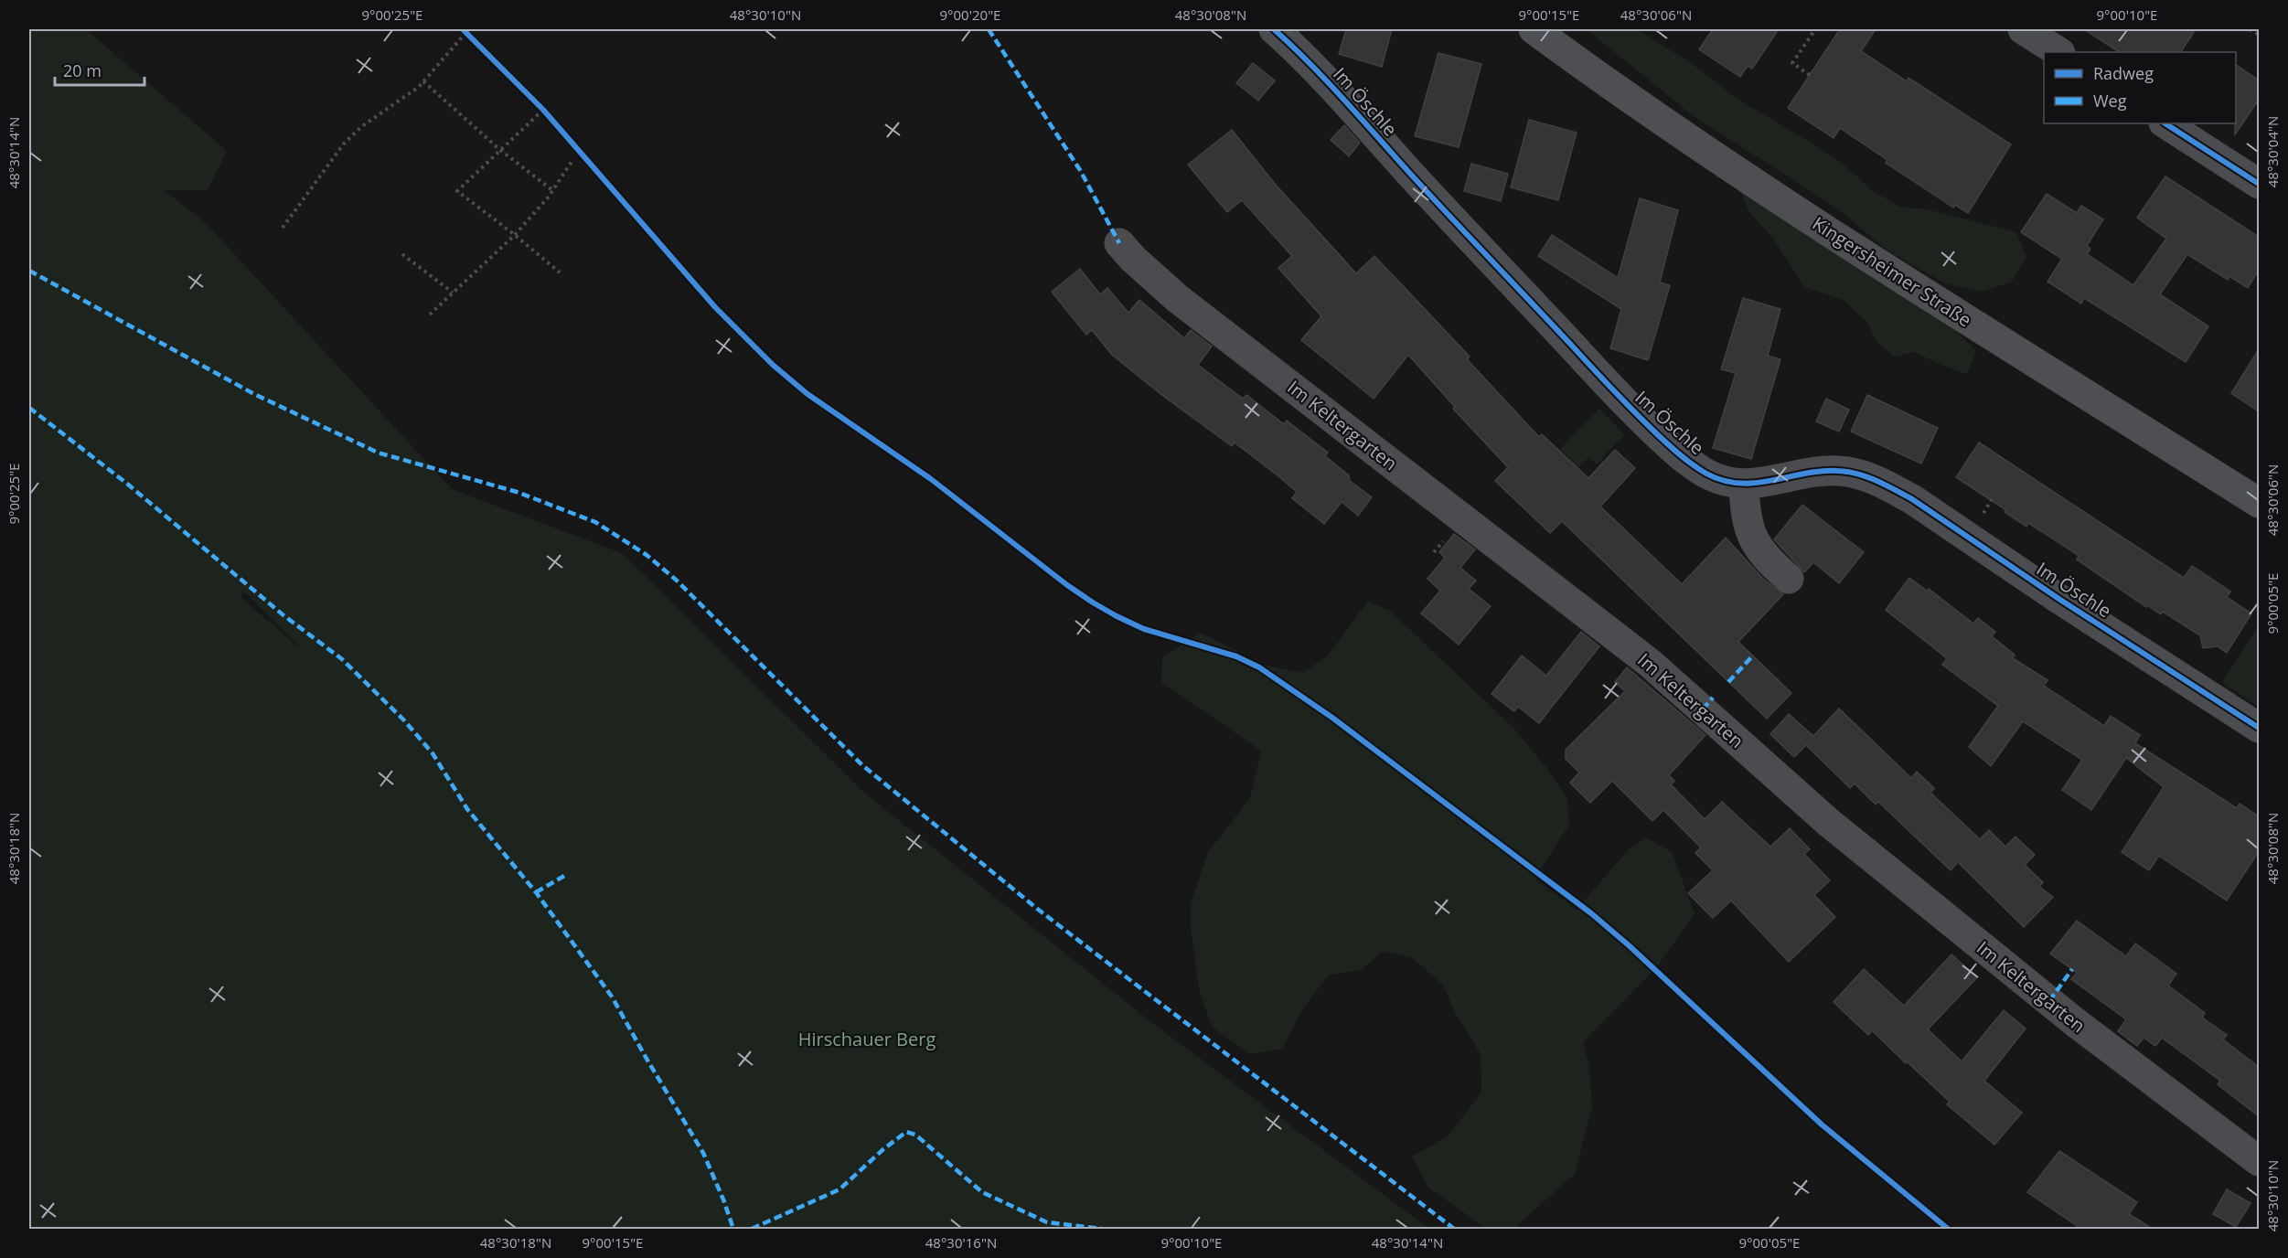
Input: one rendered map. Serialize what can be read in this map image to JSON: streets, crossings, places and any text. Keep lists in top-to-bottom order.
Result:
{
  "streets": {
    "main road": ["Kingersheimer Straße"],
    "street": ["Im Öschle", "Im Keltergarten"]
  },
  "parks": ["Hirschauer Berg"],
  "legend": ["Radweg", "Weg"],
  "scale_bar": "20 m",
  "coordinates": [
    "9°00'25\"E",
    "48°30'10\"N",
    "9°00'20\"E",
    "48°30'08\"N",
    "9°00'15\"E",
    "48°30'06\"N",
    "9°00'10\"E",
    "48°30'04\"N",
    "48°30'14\"N",
    "9°00'05\"E",
    "48°30'18\"N",
    "48°30'16\"N"
  ]
}
